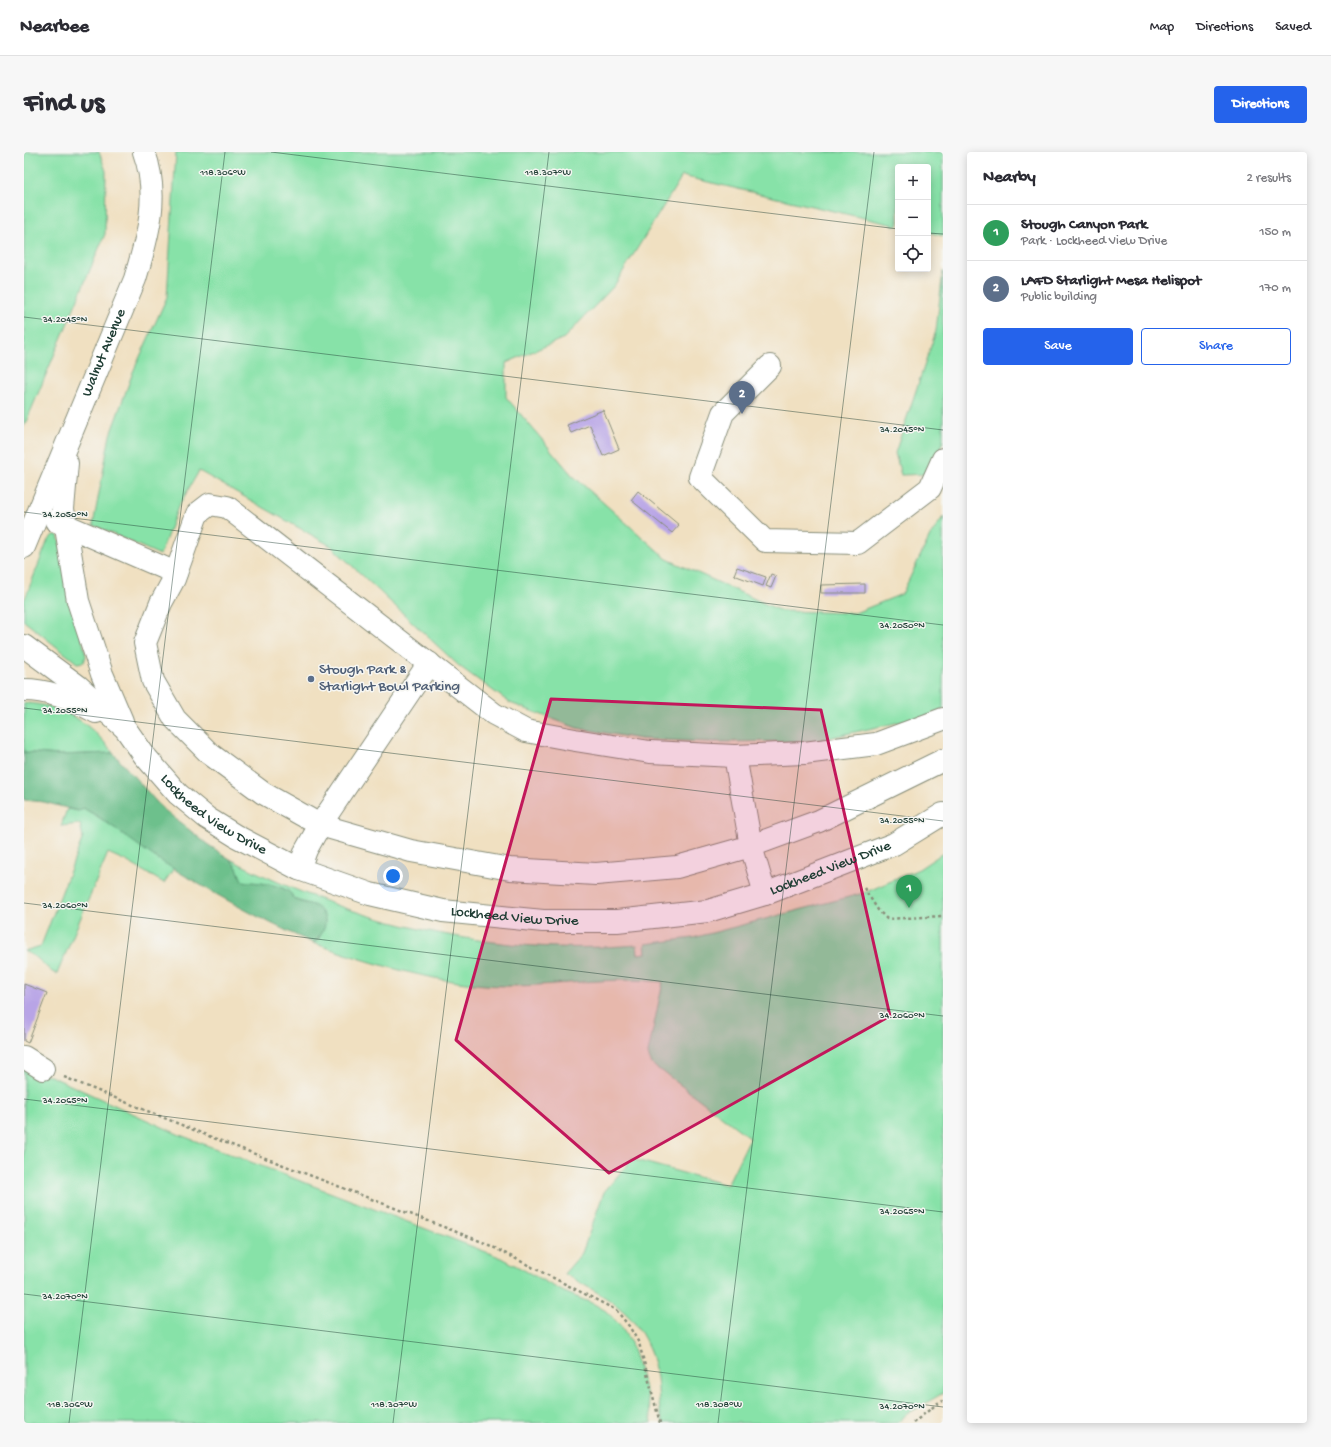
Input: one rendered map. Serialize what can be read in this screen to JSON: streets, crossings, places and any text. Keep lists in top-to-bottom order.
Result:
{
  "streets": {
    "street": ["Walnut Avenue", "Lockheed View Drive"]
  },
  "crossings": [
    ["Walnut Avenue", "Lockheed View Drive"]
  ],
  "places": ["Stough Park & Starlight Bowl Parking"],
  "page": {
    "header": "Nearbee",
    "nav": ["Map", "Directions", "Saved"],
    "buttons": [
      "Directions",
      ["Save", "Share"]
    ],
    "title": "Find us",
    "heading": ["Nearby", "2 results"],
    "map_buttons": ["+", "−"],
    "list": [
      {
        "mark": "1",
        "name": "Stough Canyon Park",
        "note": "Park · Lockheed View Drive",
        "value": "150 m"
      },
      {
        "mark": "2",
        "name": "LAFD Starlight Mesa Helispot",
        "note": "Public building",
        "value": "170 m"
      }
    ],
    "pins": ["2", "1"]
  },
  "coordinates": [
    "118.306°W",
    "118.307°W",
    "34.2045°N",
    "34.2050°N",
    "34.2055°N",
    "34.2060°N",
    "34.2065°N",
    "34.2070°N",
    "118.308°W"
  ]
}
